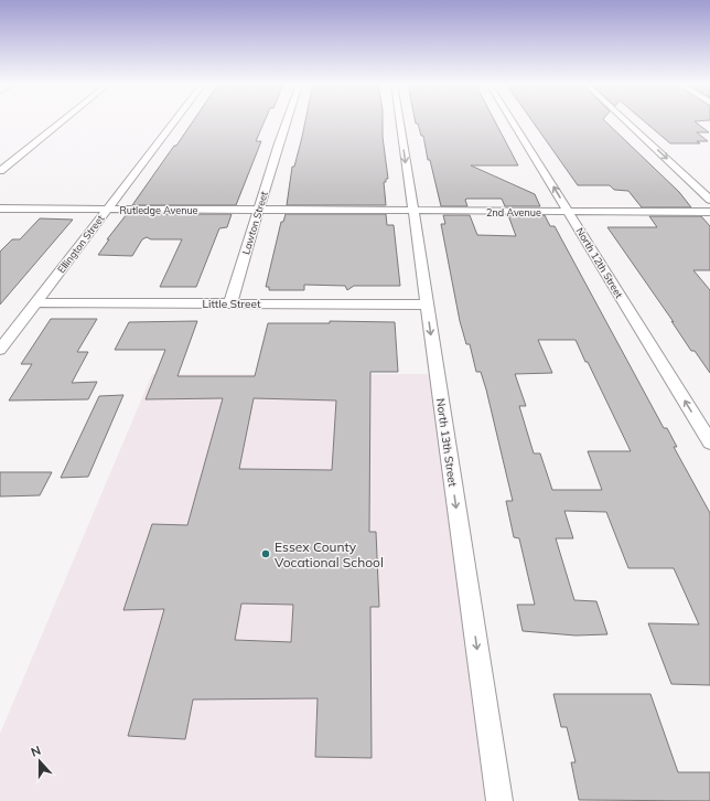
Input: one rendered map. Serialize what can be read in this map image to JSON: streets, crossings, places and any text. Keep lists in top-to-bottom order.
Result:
{
  "streets": {
    "street": [
      "Rutledge Avenue",
      "2nd Avenue",
      "Lawton Street",
      "Ellington Street",
      "North 12th Street",
      "Little Street",
      "North 13th Street"
    ]
  },
  "crossings": [
    ["Rutledge Avenue", "2nd Avenue"],
    ["Rutledge Avenue", "Lawton Street"],
    ["Rutledge Avenue", "Ellington Street"],
    ["2nd Avenue", "North 12th Street"],
    ["2nd Avenue", "North 13th Street"],
    ["Lawton Street", "Little Street"],
    ["Ellington Street", "Little Street"],
    ["Little Street", "North 13th Street"]
  ],
  "one_way": ["North 13th Street"],
  "places": ["Essex County Vocational School"],
  "north": "top"
}
